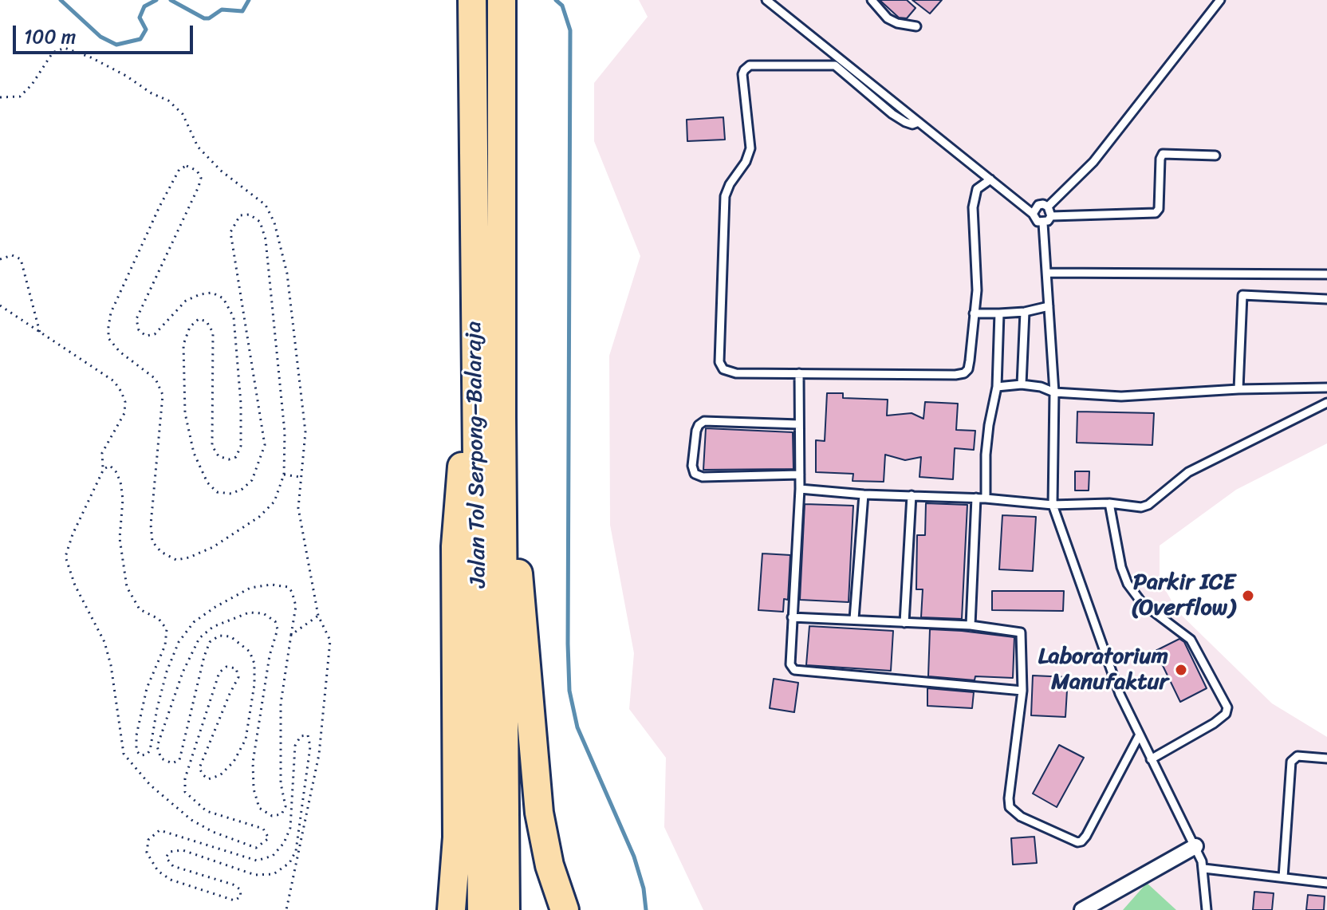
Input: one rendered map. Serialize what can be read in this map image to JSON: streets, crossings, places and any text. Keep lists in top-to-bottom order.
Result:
{
  "streets": {
    "highway": ["Jalan Tol Serpong–Balaraja"]
  },
  "places": ["Parkir ICE (Overflow)", "Laboratorium Manufaktur"],
  "scale_bar": "100 m"
}
